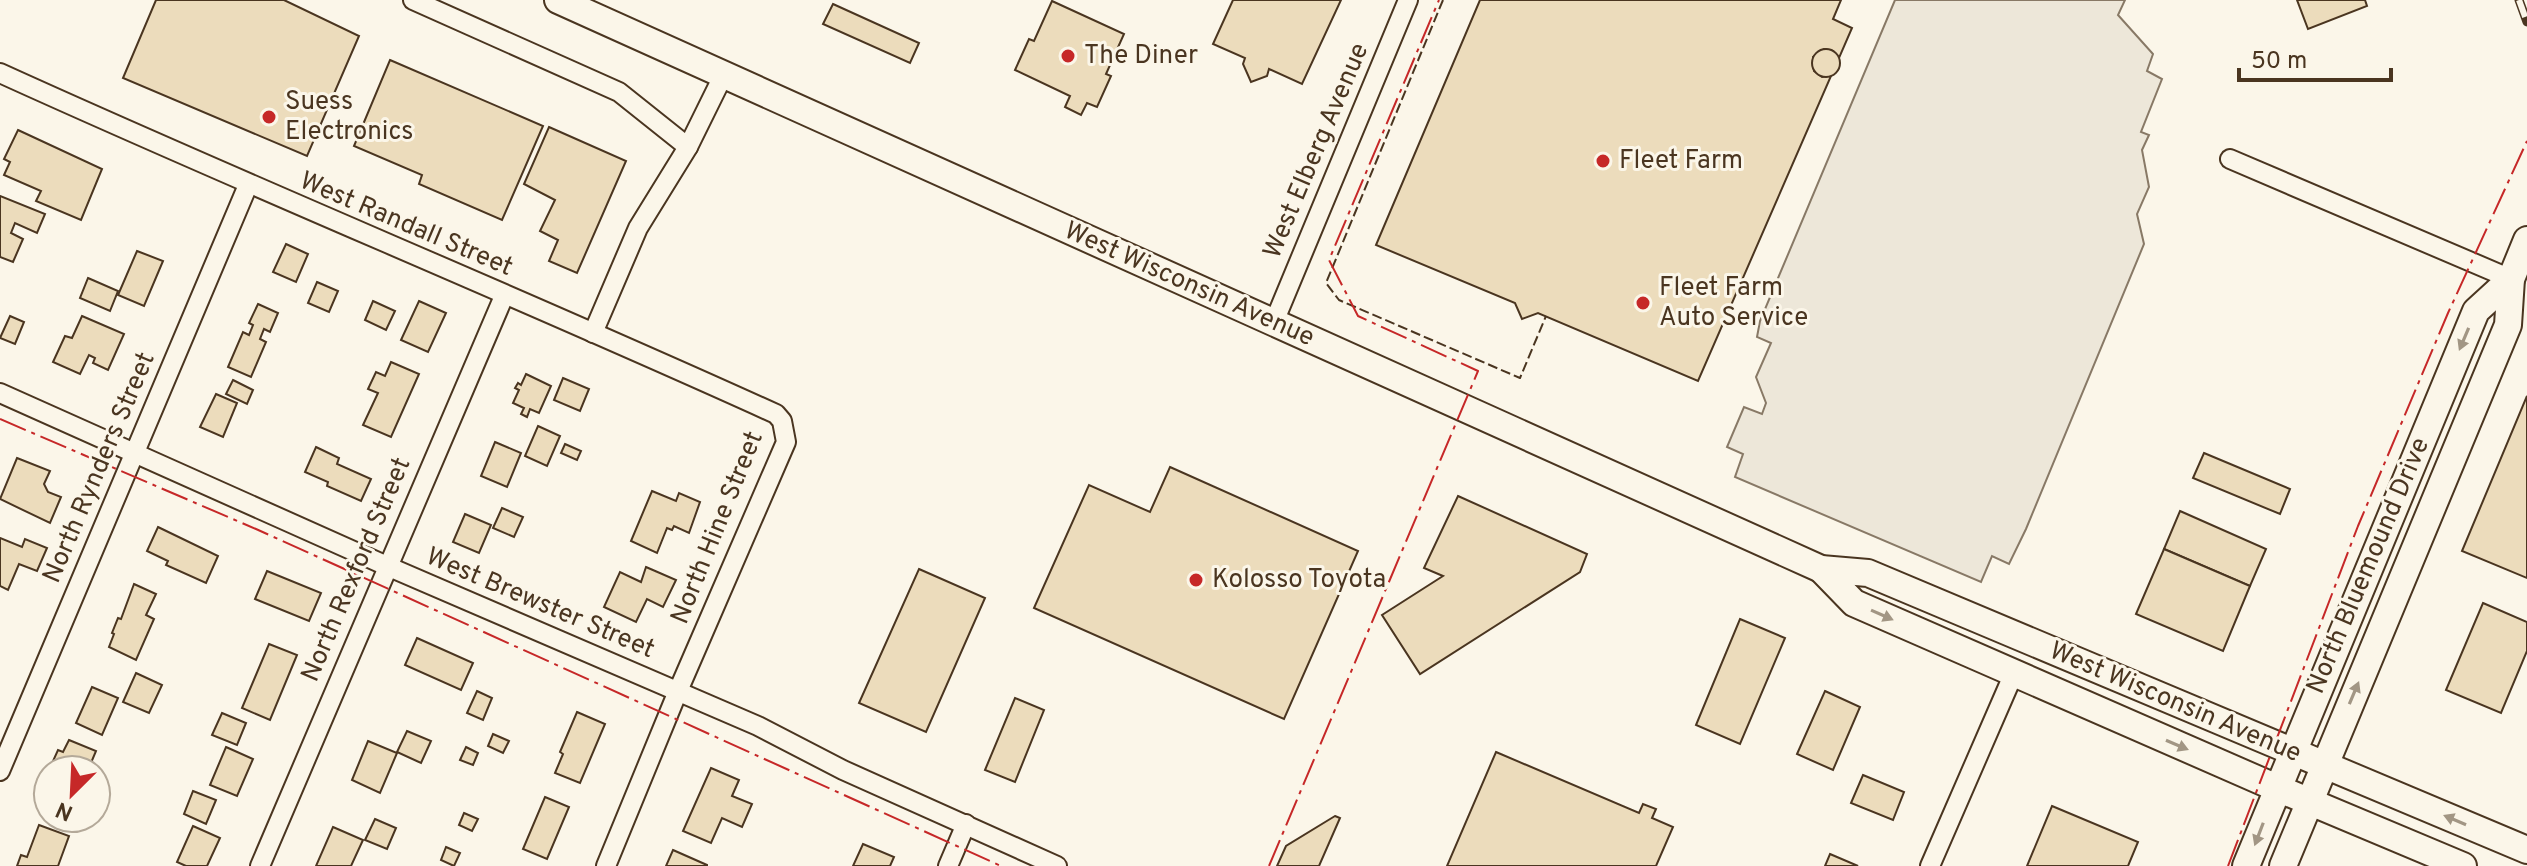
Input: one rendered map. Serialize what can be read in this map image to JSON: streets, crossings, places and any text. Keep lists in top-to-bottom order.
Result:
{
  "streets": {
    "main road": ["West Wisconsin Avenue", "North Bluemound Drive"],
    "street": [
      "West Elberg Avenue",
      "West Randall Street",
      "North Rynders Street",
      "North Hine Street",
      "North Rexford Street",
      "West Brewster Street"
    ]
  },
  "crossings": [
    ["West Elberg Avenue", "West Wisconsin Avenue"],
    ["West Randall Street", "North Rynders Street"],
    ["West Randall Street", "North Hine Street"],
    ["West Randall Street", "North Rexford Street"],
    ["West Wisconsin Avenue", "North Bluemound Drive"],
    ["North Rynders Street", "West Brewster Street"],
    ["North Hine Street", "West Brewster Street"],
    ["North Rexford Street", "West Brewster Street"]
  ],
  "places": [
    "The Diner",
    "Suess Electronics",
    "Fleet Farm",
    "Fleet Farm Auto Service",
    "Kolosso Toyota"
  ],
  "scale_bar": "50 m",
  "north": "bottom left"
}
